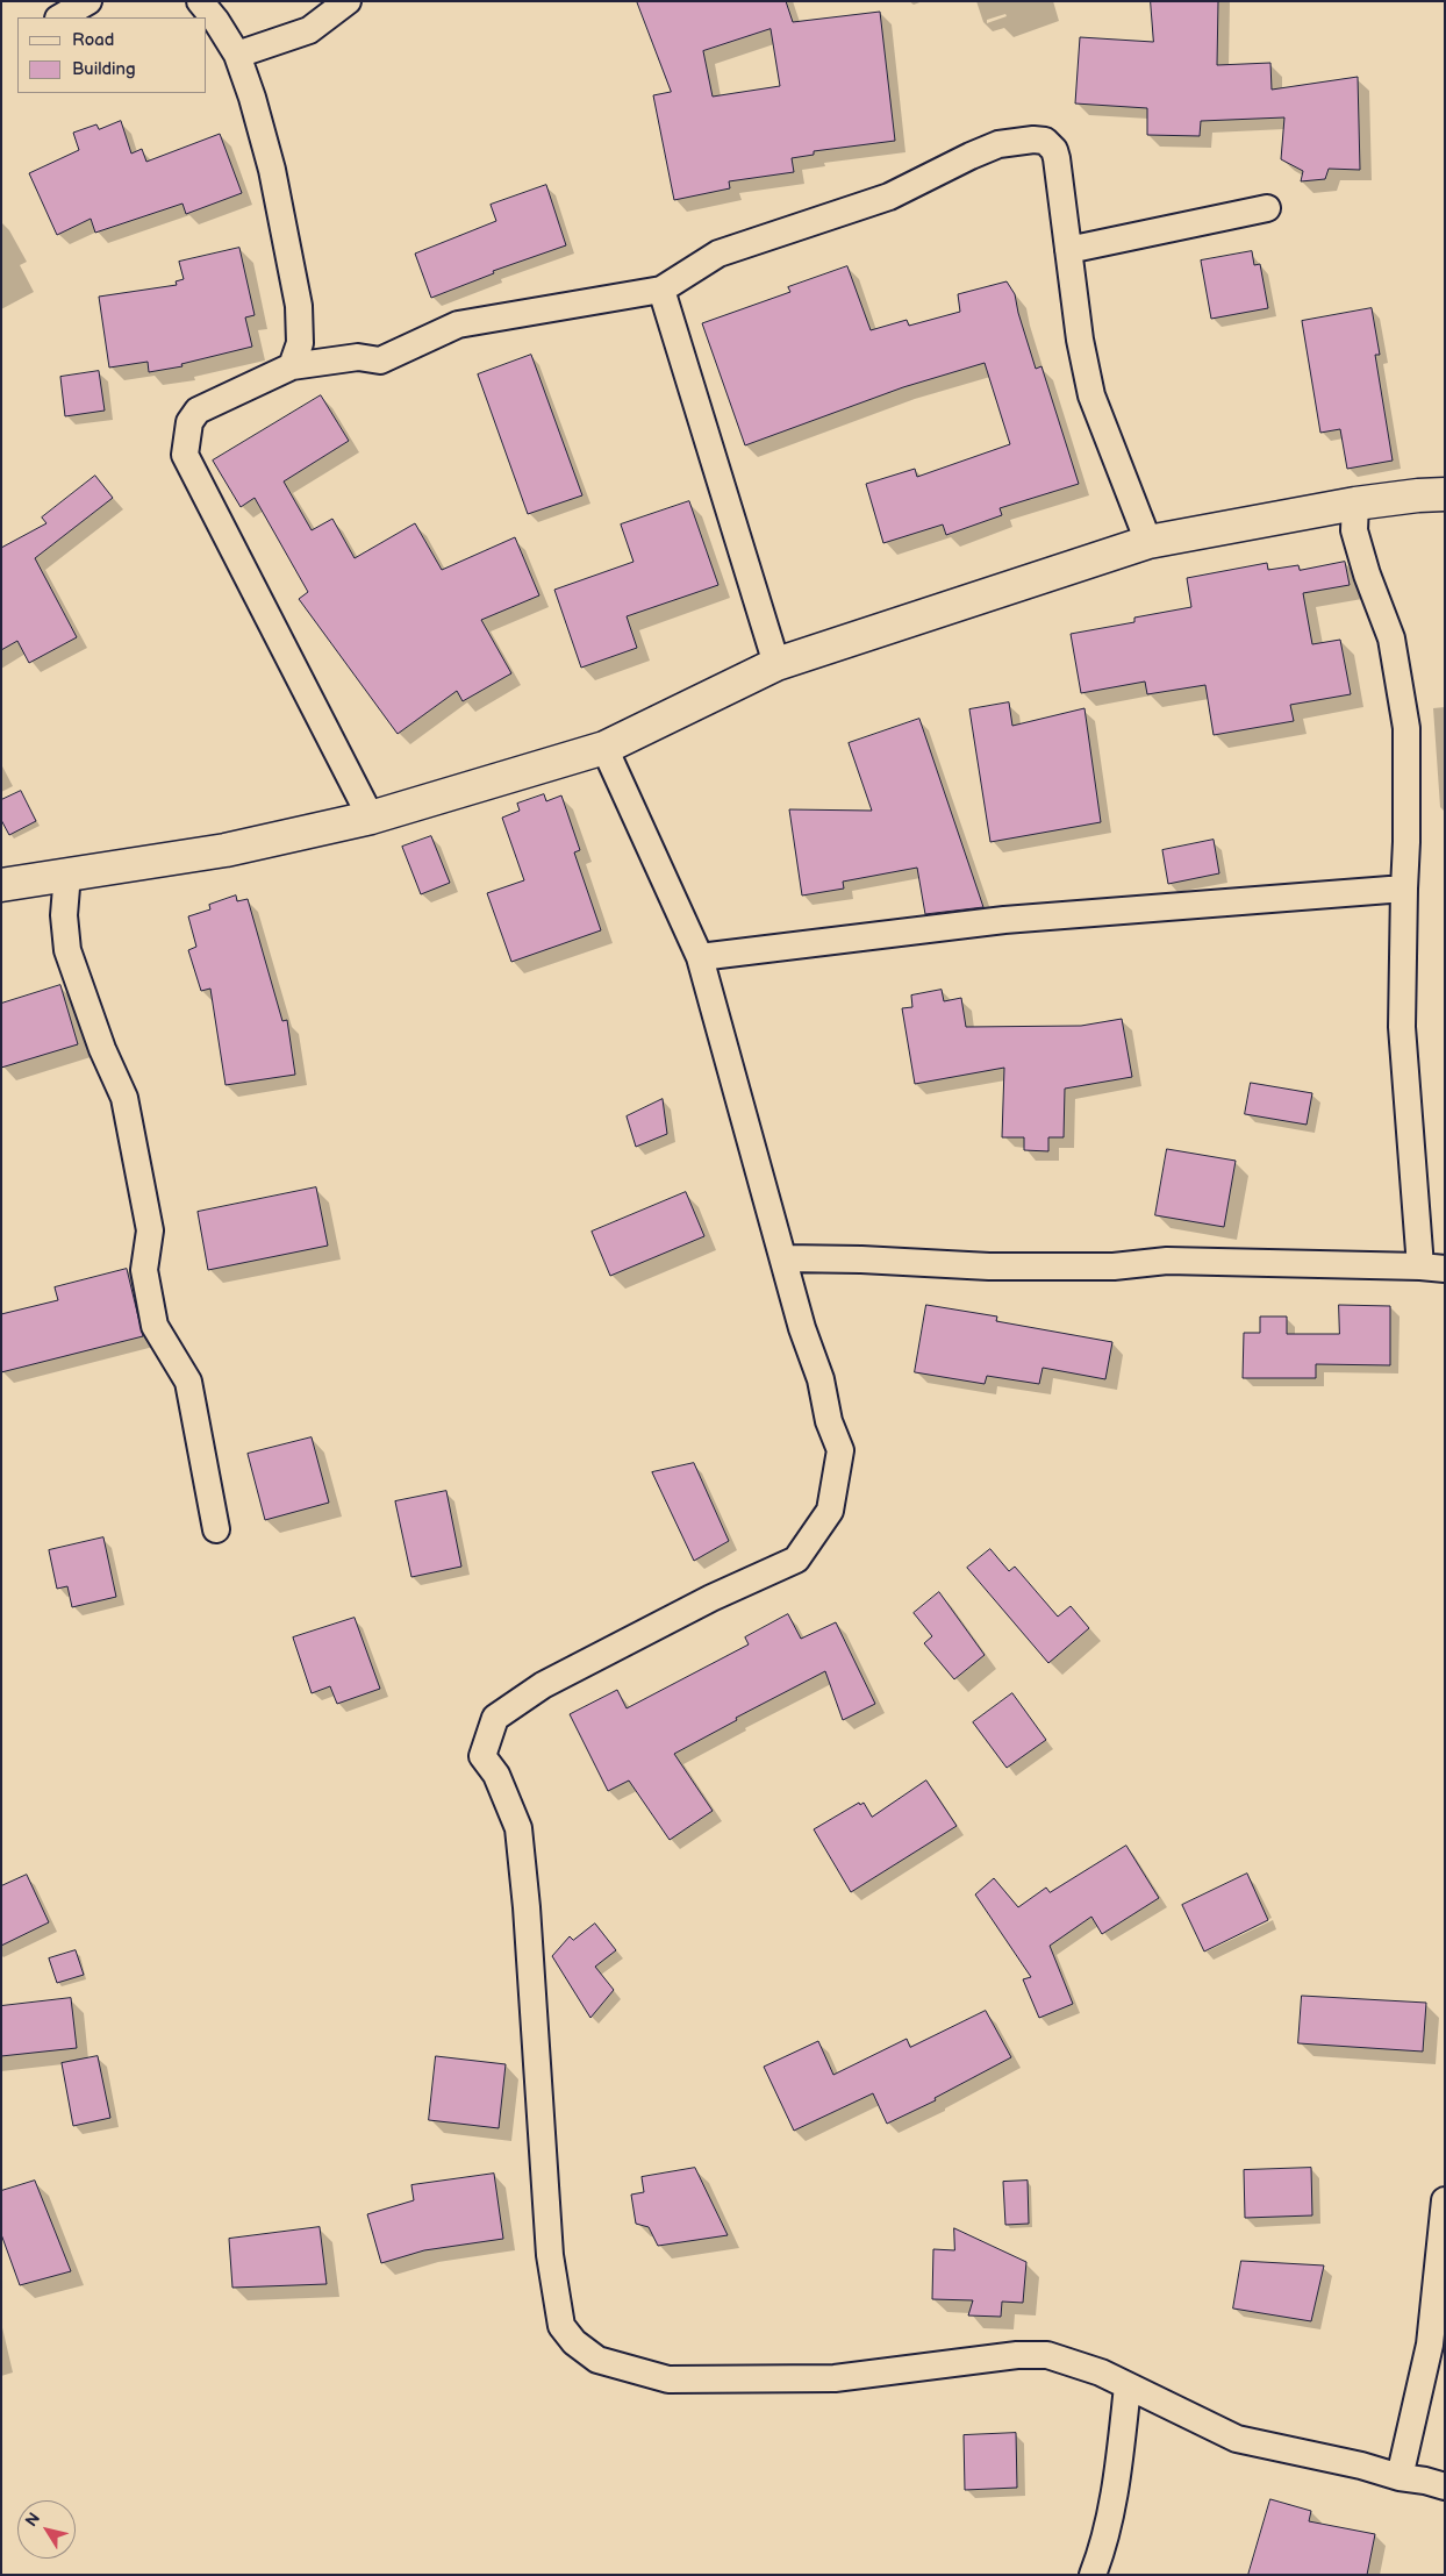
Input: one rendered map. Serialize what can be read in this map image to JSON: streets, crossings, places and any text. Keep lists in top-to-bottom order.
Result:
{
  "legend": ["Road", "Building"],
  "north": "top left"
}
